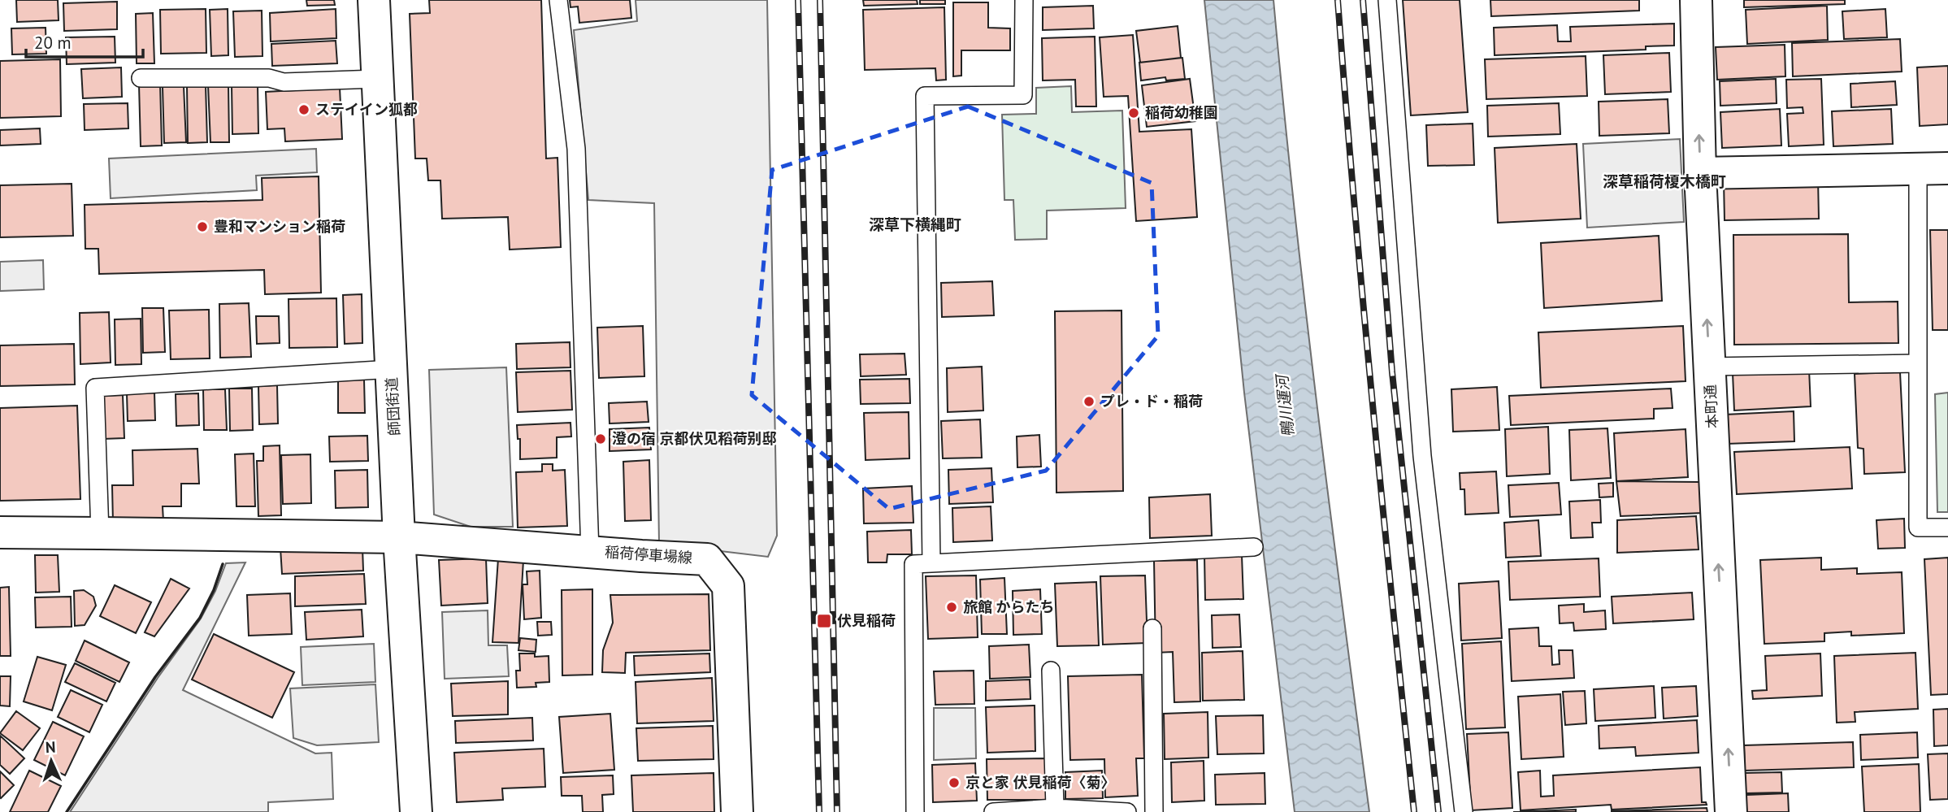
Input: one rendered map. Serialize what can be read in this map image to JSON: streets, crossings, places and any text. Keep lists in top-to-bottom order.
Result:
{
  "streets": {
    "street": ["師団街道", "本町通", "稲荷停車場線"]
  },
  "crossings": [
    ["師団街道", "稲荷停車場線"]
  ],
  "one_way": ["本町通"],
  "districts": ["深草稲荷榎木橋町", "深草下横縄町"],
  "water": ["鴨川運河"],
  "places": {
    "other": [
      "ステイイン狐都",
      "稲荷幼稚園",
      "豊和マンション稲荷",
      "プレ・ド・稲荷",
      "澄の宿 京都伏见稻荷别邸",
      "旅館 からたち",
      "京と家 伏見稲荷〈菊〉"
    ],
    "transit": ["伏見稲荷"]
  },
  "scale_bar": "20 m",
  "north": "top"
}
